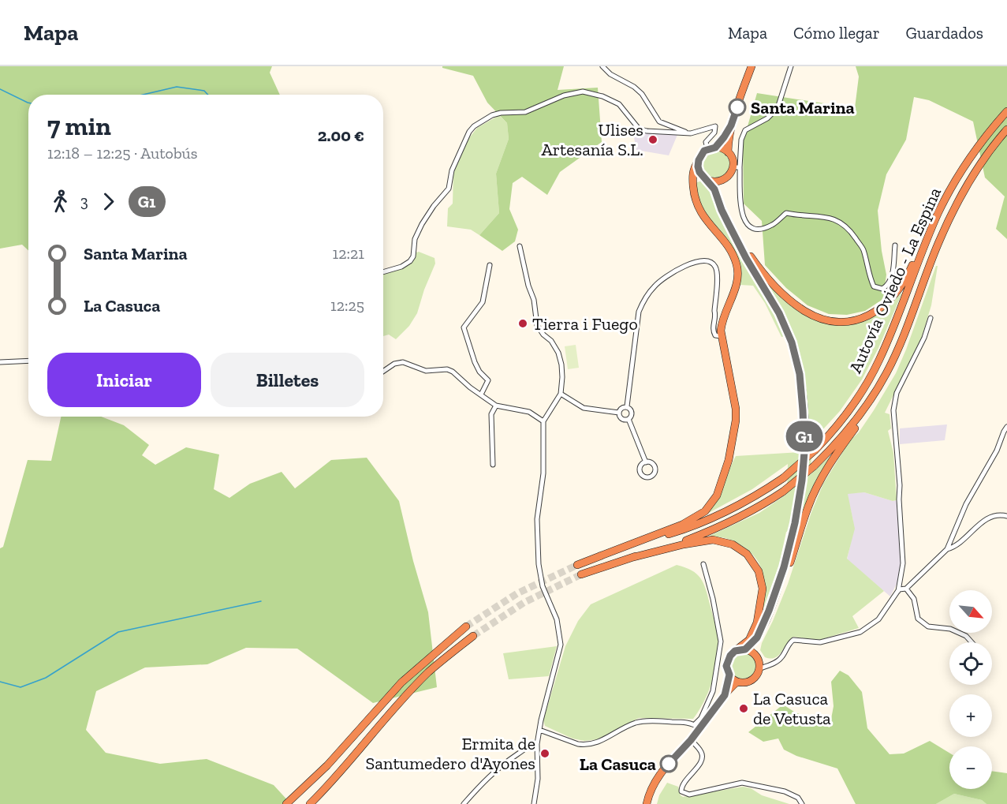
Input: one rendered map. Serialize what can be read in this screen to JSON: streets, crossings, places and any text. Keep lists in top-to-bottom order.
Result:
{
  "streets": {
    "highway": ["Autovía Oviedo - La Espina"]
  },
  "places": [
    "Santa Marina",
    "Ulises Artesanía S.L.",
    "Tierra i Fuego",
    "La Casuca de Vetusta",
    "Ermita de Santumedero d'Ayones",
    "La Casuca"
  ],
  "lines": ["bus line G1"],
  "north": "bottom right",
  "page": {
    "header": "Mapa",
    "nav": ["Mapa", "Cómo llegar", "Guardados"],
    "on_map": "G1",
    "heading": ["7 min", "12:18 – 12:25 · Autobús", "2.00 €"],
    "legs": ["3", "G1"],
    "list": [
      {
        "name": "Santa Marina",
        "value": "12:21"
      },
      {
        "name": "La Casuca",
        "value": "12:25"
      }
    ],
    "buttons": ["Iniciar", "Billetes"],
    "map_buttons": ["+", "−"]
  }
}
